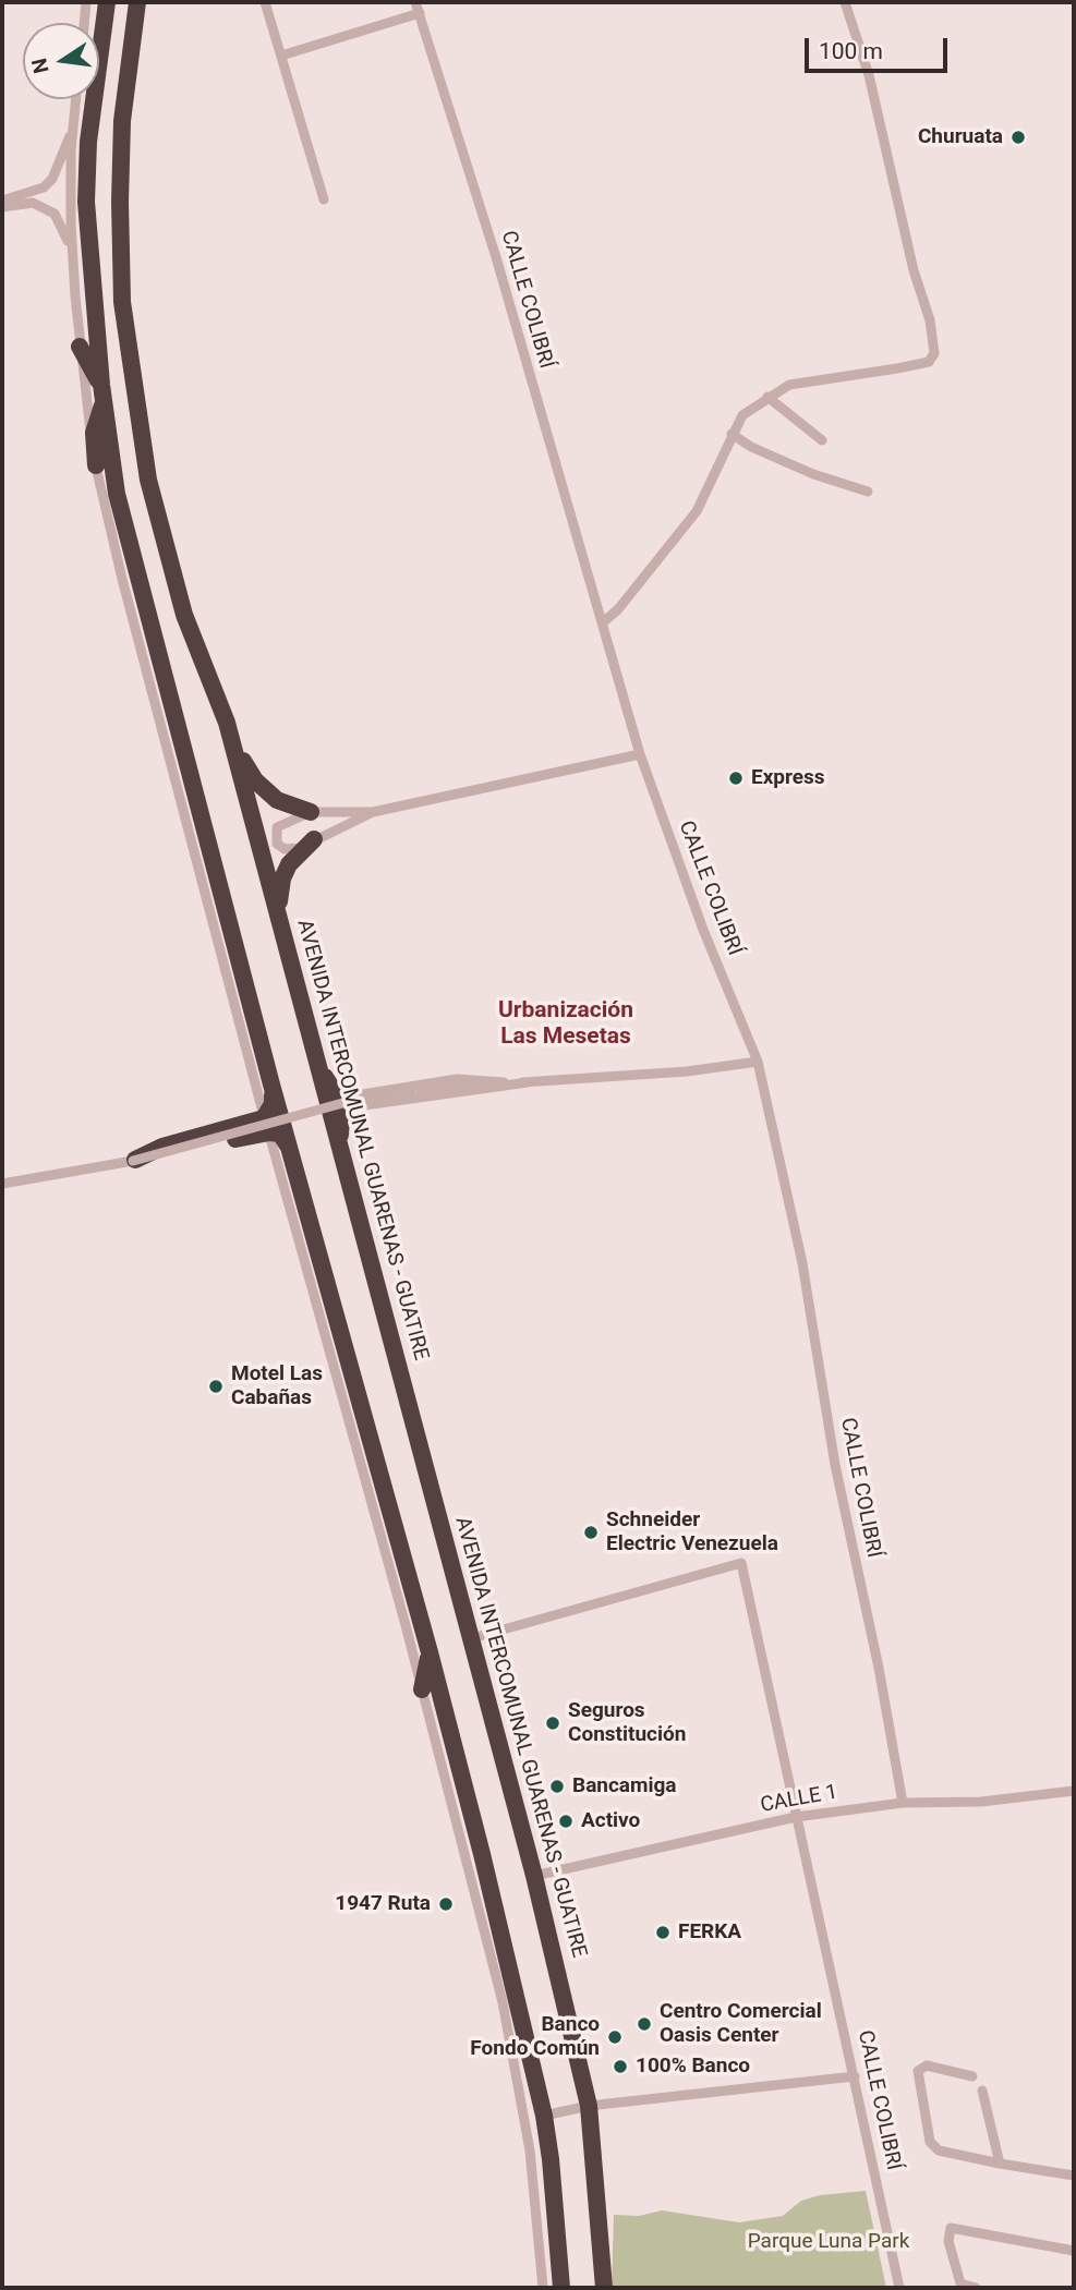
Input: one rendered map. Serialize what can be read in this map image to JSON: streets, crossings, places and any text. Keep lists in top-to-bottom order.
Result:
{
  "streets": {
    "highway": ["AVENIDA INTERCOMUNAL GUARENAS - GUATIRE"],
    "street": ["CALLE COLIBRÍ", "CALLE 1"]
  },
  "crossings": [
    ["CALLE COLIBRÍ", "AVENIDA INTERCOMUNAL GUARENAS - GUATIRE"],
    ["CALLE COLIBRÍ", "CALLE 1"],
    ["AVENIDA INTERCOMUNAL GUARENAS - GUATIRE", "CALLE 1"]
  ],
  "districts": ["Urbanización Las Mesetas"],
  "parks": ["Parque Luna Park"],
  "places": [
    "Churuata",
    "Express",
    "Motel Las Cabañas",
    "Schneider Electric Venezuela",
    "Seguros Constitución",
    "Bancamiga",
    "Activo",
    "1947 Ruta",
    "FERKA",
    "Centro Comercial Oasis Center",
    "Banco Fondo Común",
    "100% Banco"
  ],
  "scale_bar": "100 m",
  "north": "left"
}
